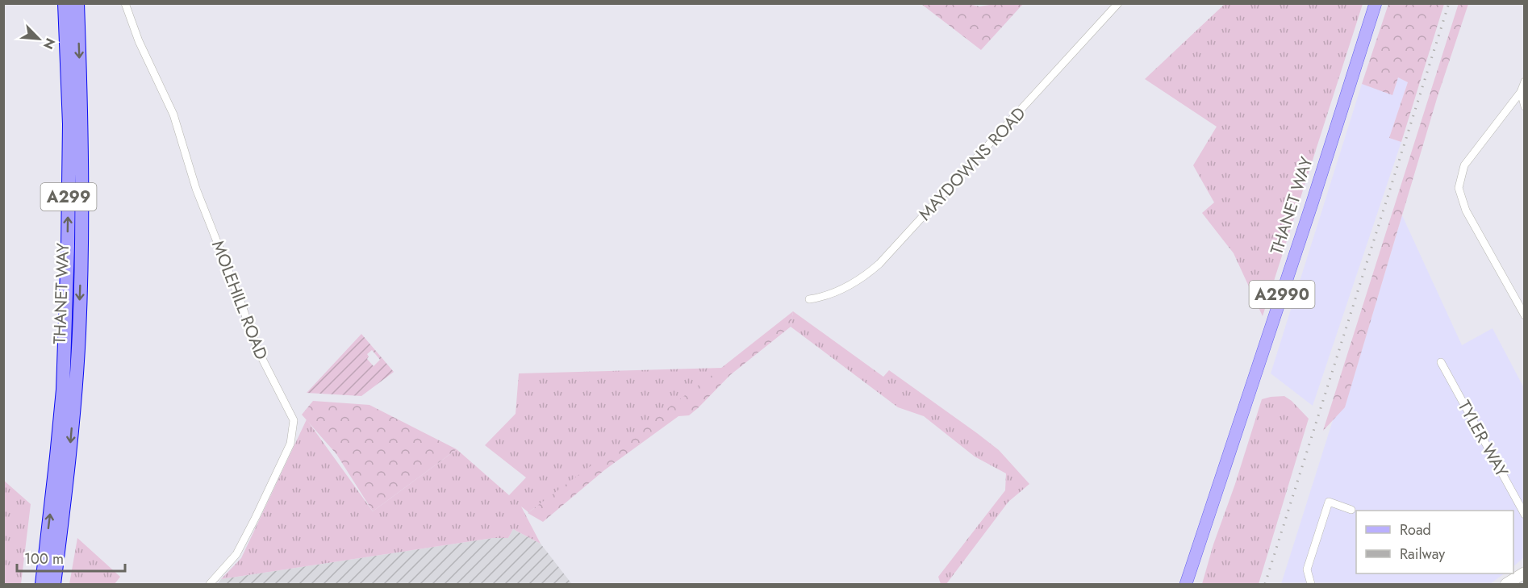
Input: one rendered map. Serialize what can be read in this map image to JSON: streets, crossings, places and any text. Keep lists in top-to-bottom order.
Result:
{
  "streets": {
    "highway": ["A299", "THANET WAY"],
    "main road": ["A2990"],
    "street": ["MAYDOWNS ROAD", "MOLEHILL ROAD", "TYLER WAY"]
  },
  "legend": ["Road", "Railway"],
  "scale_bar": "100 m",
  "north": "bottom right"
}
